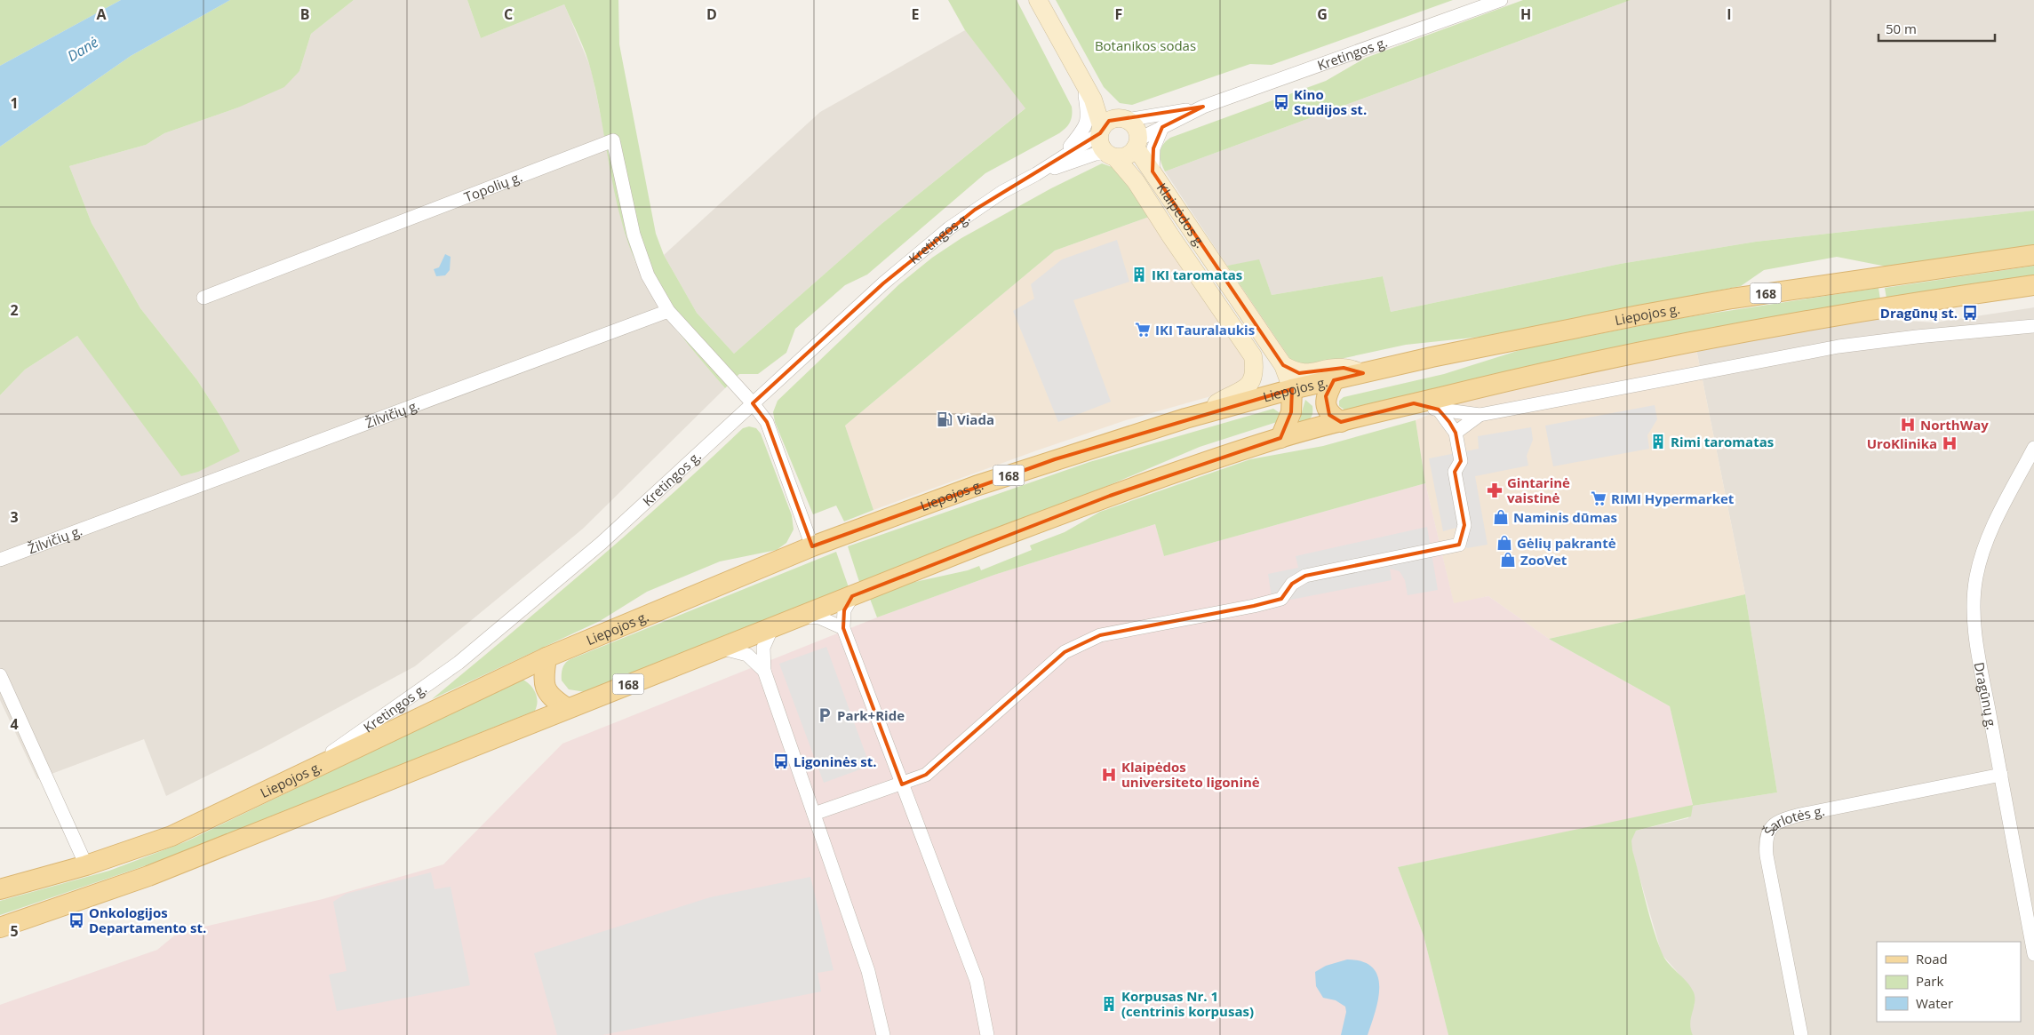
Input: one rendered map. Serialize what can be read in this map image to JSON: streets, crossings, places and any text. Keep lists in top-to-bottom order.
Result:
{
  "streets": {
    "main road": ["Klaipėdos g.", "168", "Liepojos g."],
    "street": [
      "Kretingos g.",
      "Topolių g.",
      "Žilvičių g.",
      "Dragūnų g.",
      "Šarlotės g."
    ]
  },
  "crossings": [
    ["Kretingos g.", "Klaipėdos g."],
    ["Kretingos g.", "Liepojos g."],
    ["Topolių g.", "Žilvičių g."],
    ["Klaipėdos g.", "Liepojos g."],
    ["Dragūnų g.", "Šarlotės g."]
  ],
  "water": ["Danė"],
  "parks": ["Botanikos sodas"],
  "places": {
    "bus stop": [
      "Kino Studijos st.",
      "Dragūnų st.",
      "Ligoninės st.",
      "Onkologijos Departamento st."
    ],
    "building": ["IKI taromatas", "Rimi taromatas", "Korpusas Nr. 1 (centrinis korpusas)"],
    "supermarket": ["IKI Tauralaukis", "RIMI Hypermarket"],
    "fuel station": ["Viada"],
    "hospital": ["NorthWay", "UroKlinika", "Klaipėdos universiteto ligoninė"],
    "pharmacy": ["Gintarinė vaistinė"],
    "shop": ["Naminis dūmas", "Gėlių pakrantė", "ZooVet"],
    "parking": ["Park+Ride"]
  },
  "legend": ["Road", "Park", "Water"],
  "scale_bar": "50 m",
  "grid": {
    "columns": [
      "A",
      "B",
      "C",
      "D",
      "E",
      "F",
      "G",
      "H",
      "I"
    ],
    "rows": [
      "1",
      "2",
      "3",
      "4",
      "5"
    ]
  }
}
